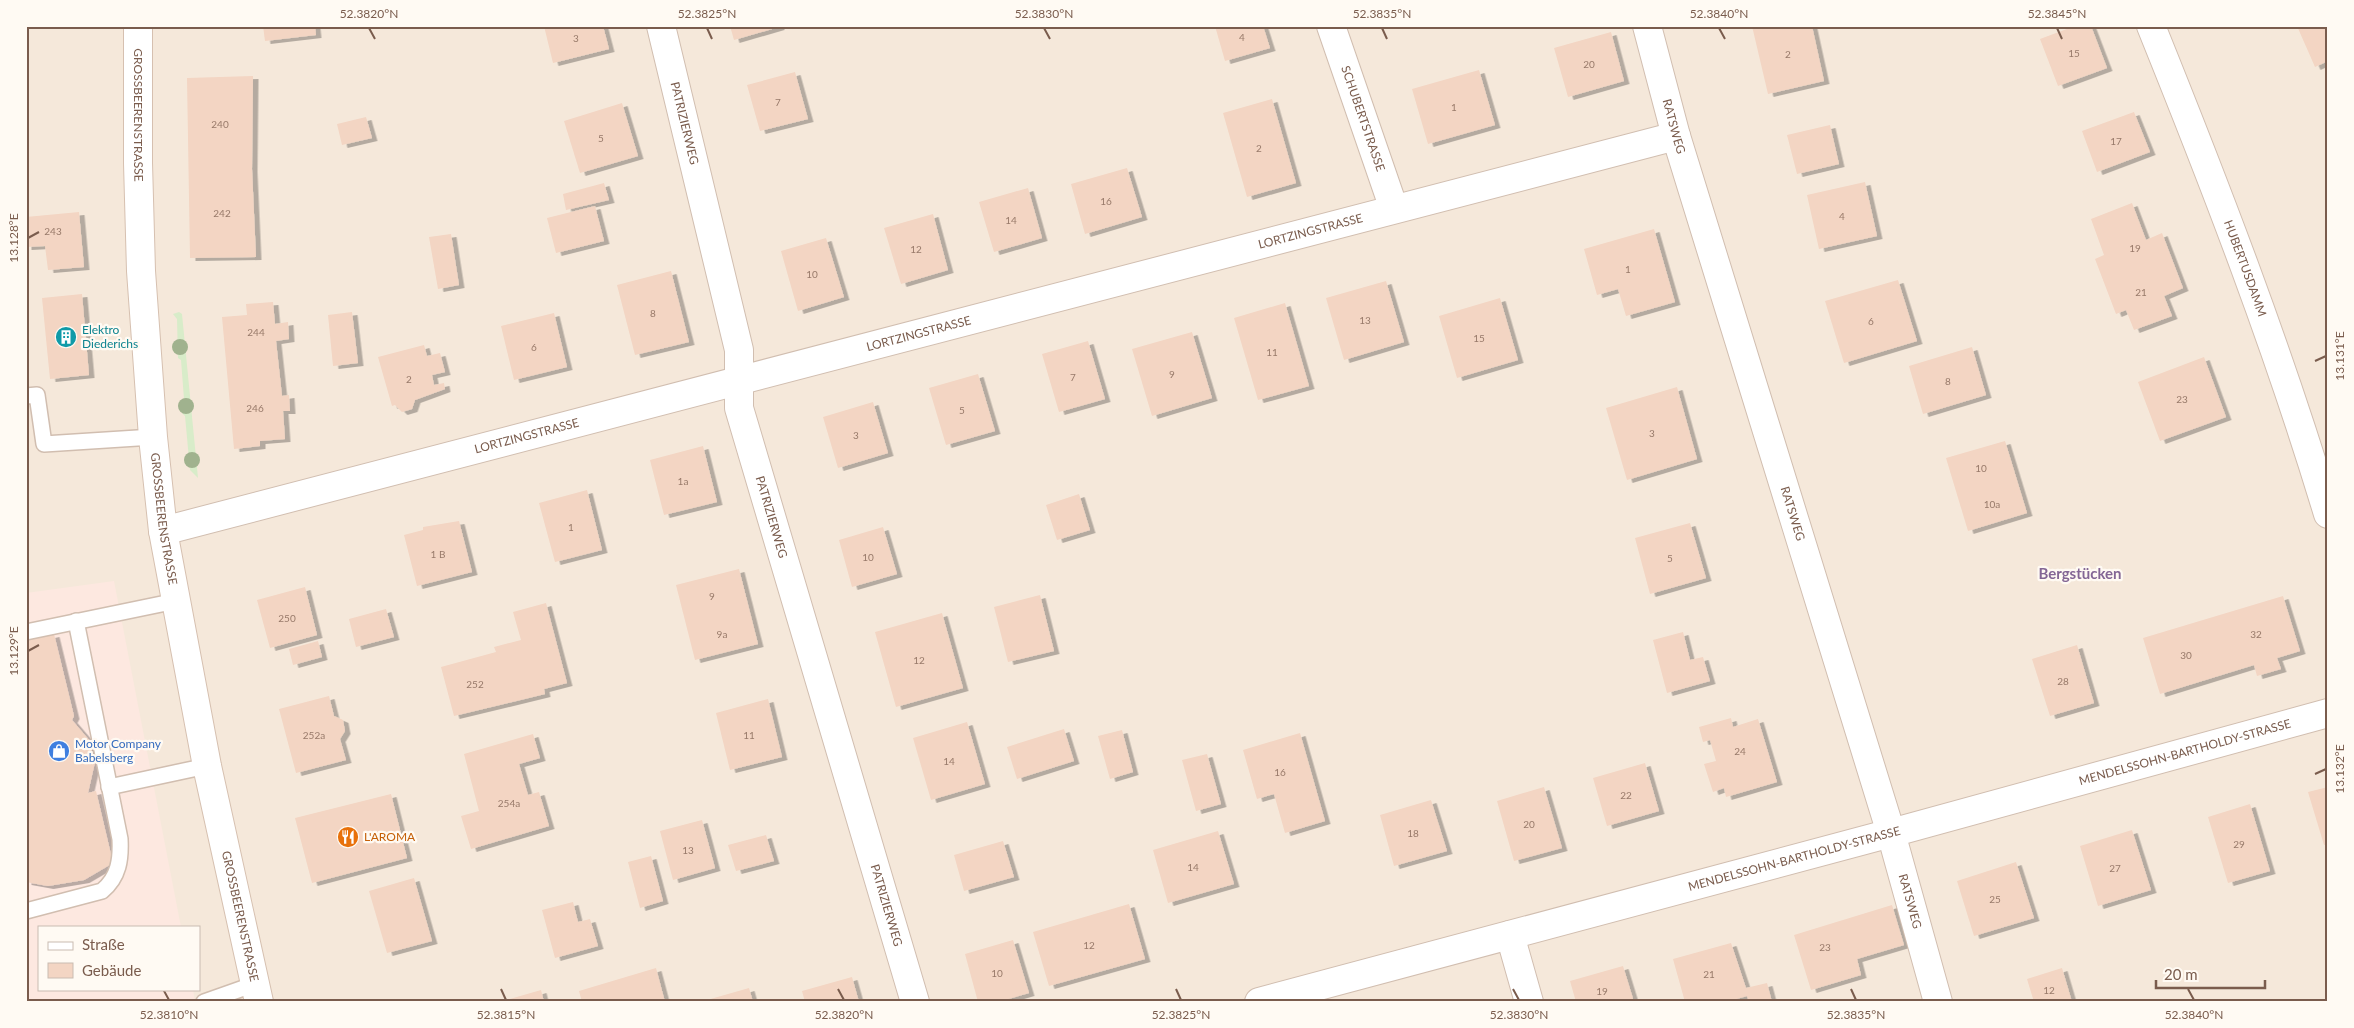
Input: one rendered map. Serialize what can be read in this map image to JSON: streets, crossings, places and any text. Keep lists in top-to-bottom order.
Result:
{
  "streets": {
    "street": [
      "GROSSBEERENSTRASSE",
      "SCHUBERTSTRASSE",
      "PATRIZIERWEG",
      "RATSWEG",
      "LORTZINGSTRASSE",
      "HUBERTUSDAMM",
      "MENDELSSOHN-BARTHOLDY-STRASSE"
    ]
  },
  "crossings": [
    ["GROSSBEERENSTRASSE", "LORTZINGSTRASSE"],
    ["SCHUBERTSTRASSE", "LORTZINGSTRASSE"],
    ["PATRIZIERWEG", "LORTZINGSTRASSE"],
    ["RATSWEG", "LORTZINGSTRASSE"],
    ["RATSWEG", "MENDELSSOHN-BARTHOLDY-STRASSE"]
  ],
  "districts": ["Bergstücken"],
  "places": {
    "building": ["Elektro Diederichs"],
    "shop": ["Motor Company Babelsberg"],
    "restaurant": ["L'AROMA"]
  },
  "house_numbers": [
    "4",
    "3",
    "15",
    "2",
    "20",
    "7",
    "1",
    "240",
    "5",
    "17",
    "2",
    "16",
    "242",
    "4",
    "14",
    "243",
    "19",
    "12",
    "1",
    "10",
    "21",
    "8",
    "13",
    "6",
    "244",
    "15",
    "6",
    "11",
    "9",
    "7",
    "2",
    "8",
    "23",
    "246",
    "5",
    "3",
    "3",
    "10",
    "1a",
    "10a",
    "1",
    "1 B",
    "10",
    "5",
    "9",
    "250",
    "9a",
    "32",
    "30",
    "12",
    "28",
    "252",
    "252a",
    "11",
    "24",
    "14",
    "16",
    "22",
    "254a",
    "20",
    "18",
    "29",
    "13",
    "14",
    "27",
    "25",
    "12",
    "23",
    "10",
    "21",
    "12",
    "19"
  ],
  "legend": ["Straße", "Gebäude"],
  "scale_bar": "20 m",
  "coordinates": [
    "52.3820°N",
    "52.3825°N",
    "52.3830°N",
    "52.3835°N",
    "52.3840°N",
    "52.3845°N",
    "13.128°E",
    "13.131°E",
    "13.129°E",
    "13.132°E",
    "52.3810°N",
    "52.3815°N"
  ]
}
